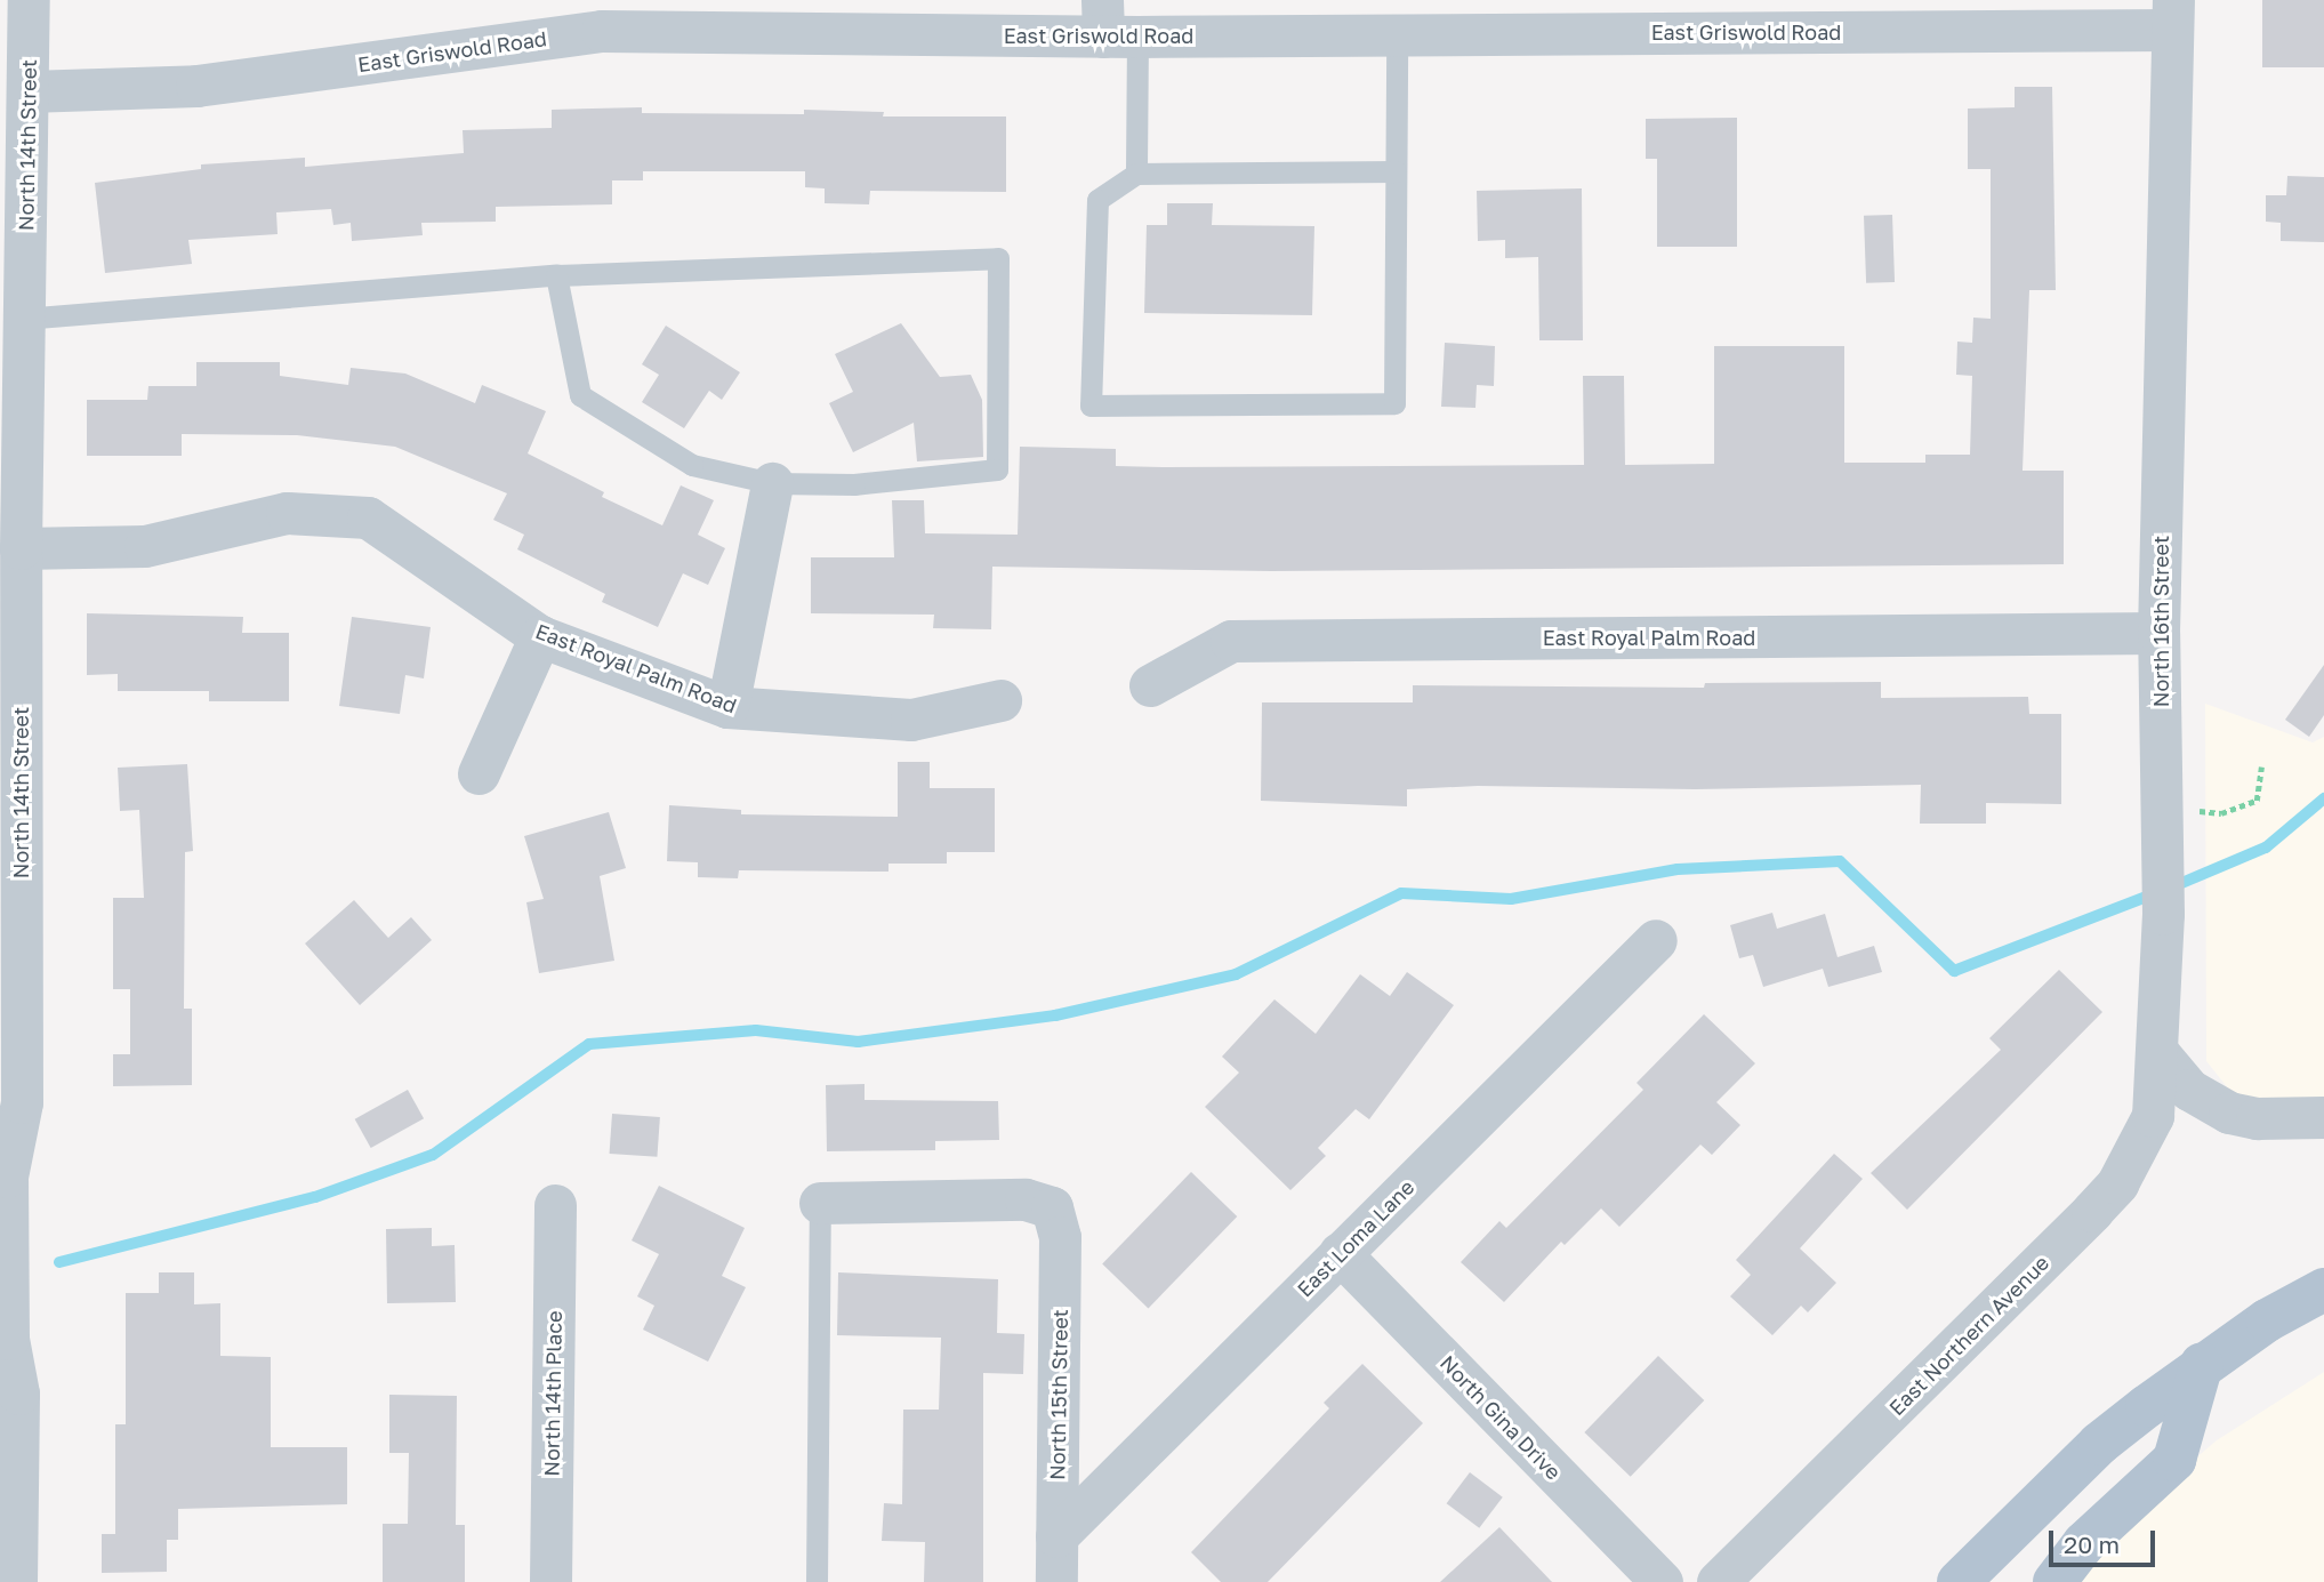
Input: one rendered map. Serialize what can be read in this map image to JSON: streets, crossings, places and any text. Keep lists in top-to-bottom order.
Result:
{
  "streets": {
    "street": [
      "East Griswold Road",
      "North 14th Street",
      "North 16th Street",
      "East Royal Palm Road",
      "East Loma Lane",
      "East Northern Avenue",
      "North 14th Place",
      "North 15th Street",
      "North Gina Drive"
    ]
  },
  "crossings": [
    ["East Griswold Road", "North 14th Street"],
    ["East Griswold Road", "North 16th Street"],
    ["North 14th Street", "East Royal Palm Road"],
    ["North 16th Street", "East Royal Palm Road"],
    ["North 16th Street", "East Northern Avenue"],
    ["East Loma Lane", "North 15th Street"],
    ["East Loma Lane", "North Gina Drive"]
  ],
  "scale_bar": "20 m"
}
